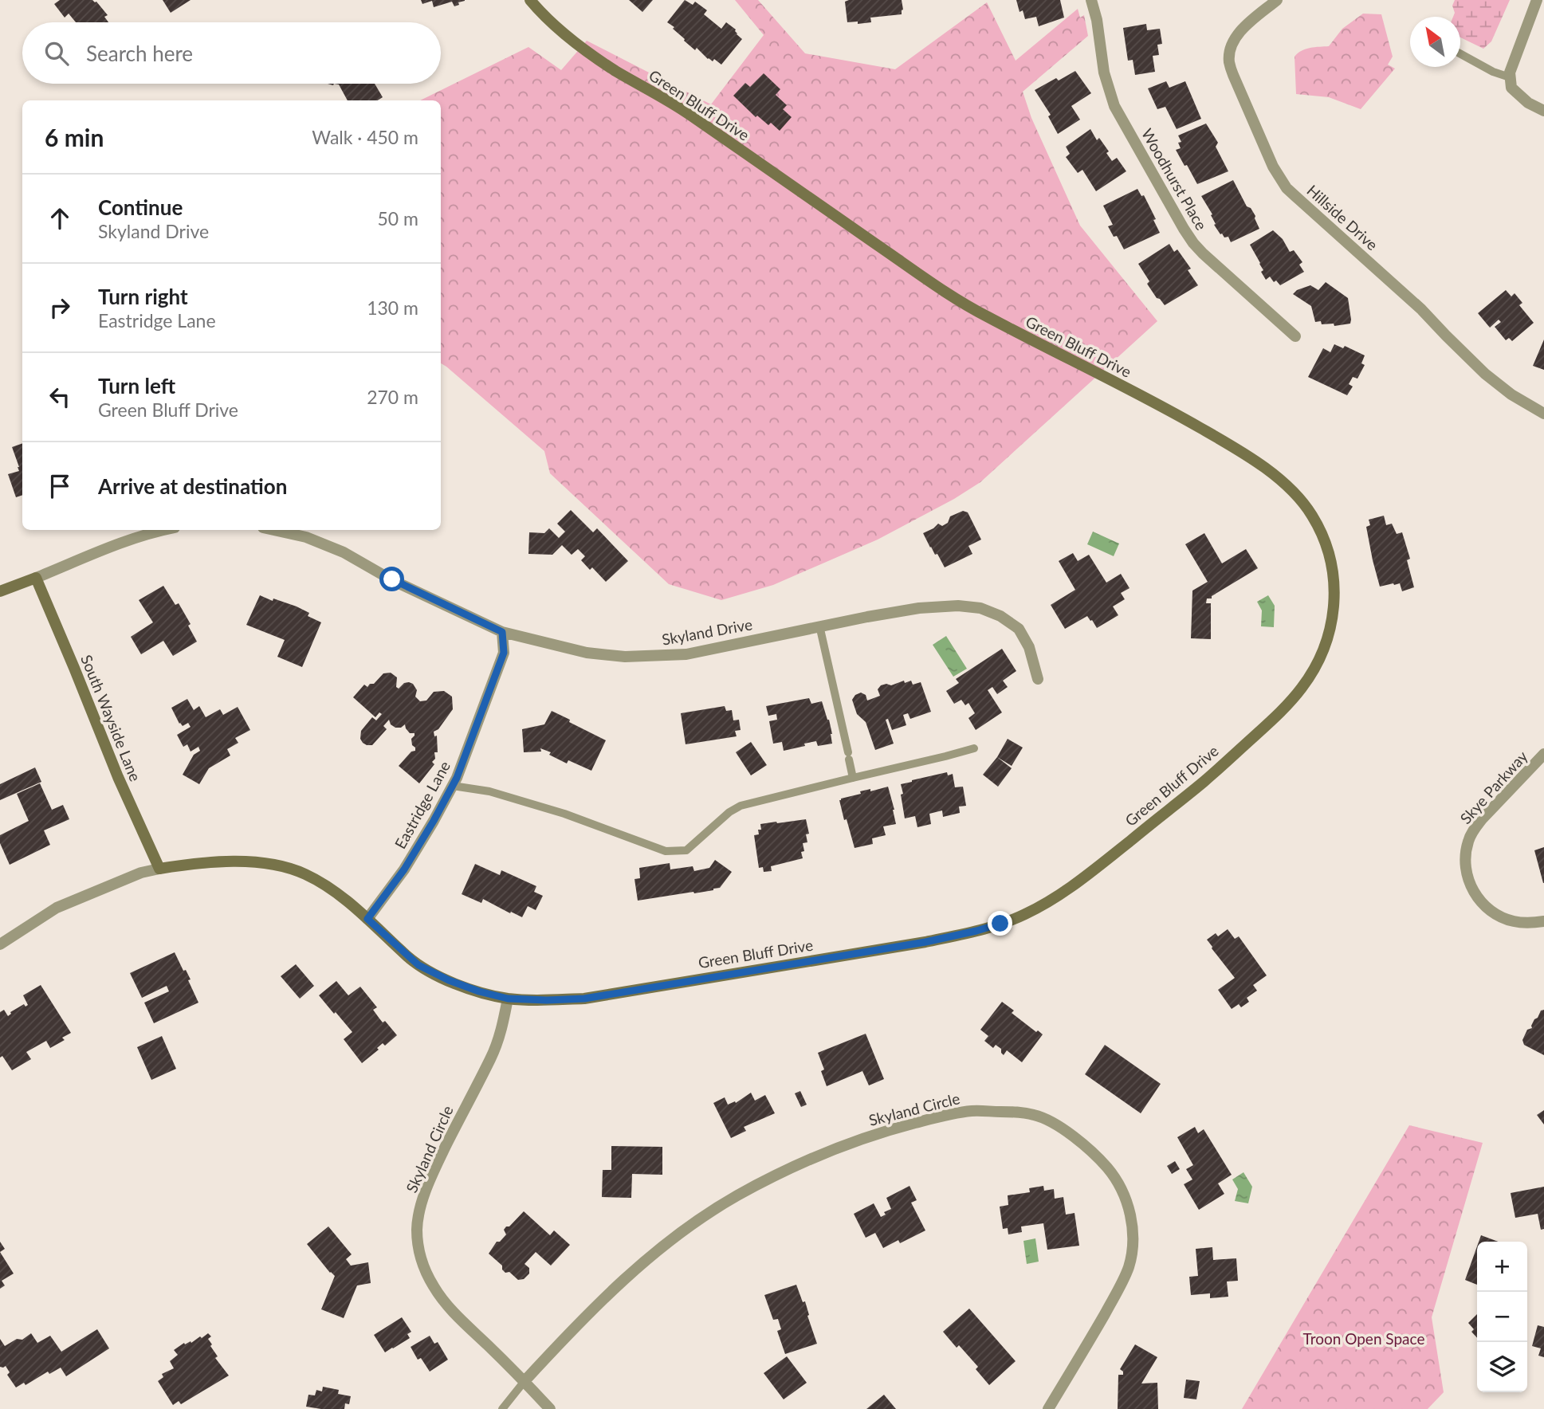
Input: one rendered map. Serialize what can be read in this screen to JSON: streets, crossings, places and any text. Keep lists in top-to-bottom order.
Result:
{
  "streets": {
    "street": [
      "Green Bluff Drive",
      "Woodhurst Place",
      "Hillside Drive",
      "Skyland Drive",
      "South Wayside Lane",
      "Skye Parkway",
      "Eastridge Lane",
      "Skyland Circle"
    ]
  },
  "crossings": [
    ["Green Bluff Drive", "South Wayside Lane"],
    ["Green Bluff Drive", "Eastridge Lane"],
    ["Green Bluff Drive", "Skyland Circle"],
    ["Skyland Drive", "Eastridge Lane"]
  ],
  "parks": ["Troon Open Space"],
  "north": "top left",
  "page": {
    "search": "Search here",
    "heading": ["6 min", "Walk · 450 m"],
    "list": [
      ["Continue", "Skyland Drive", "50 m"],
      ["Turn right", "Eastridge Lane", "130 m"],
      ["Turn left", "Green Bluff Drive", "270 m"],
      "Arrive at destination"
    ],
    "map_buttons": ["+", "−"]
  }
}
